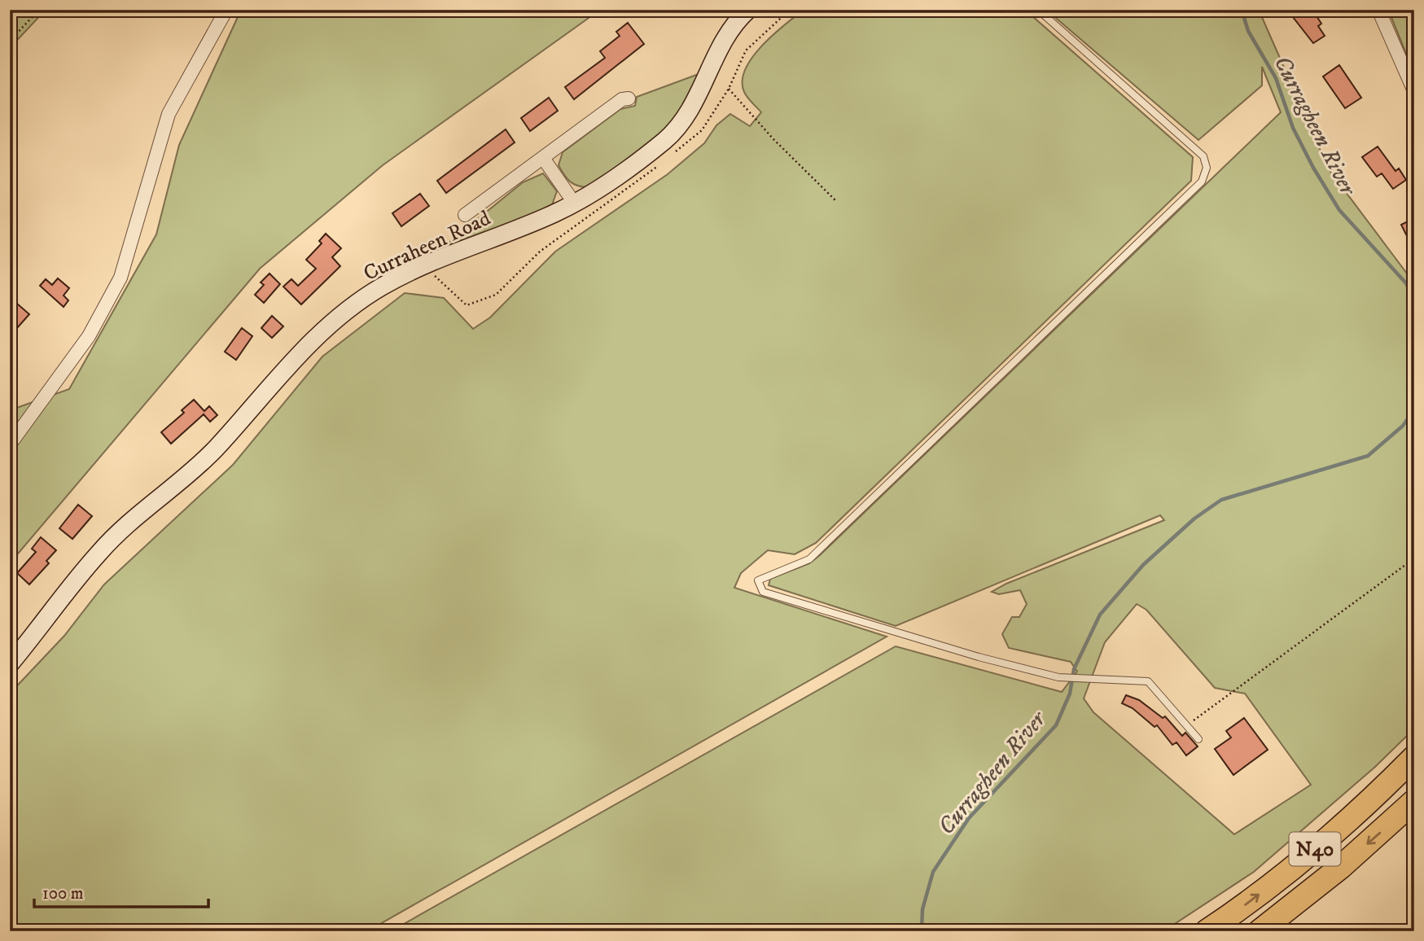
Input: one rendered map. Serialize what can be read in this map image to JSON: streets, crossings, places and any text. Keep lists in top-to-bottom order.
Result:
{
  "streets": {
    "highway": ["N40"],
    "street": ["Curraheen Road"]
  },
  "water": ["Curragheen River"],
  "scale_bar": "100 m"
}
